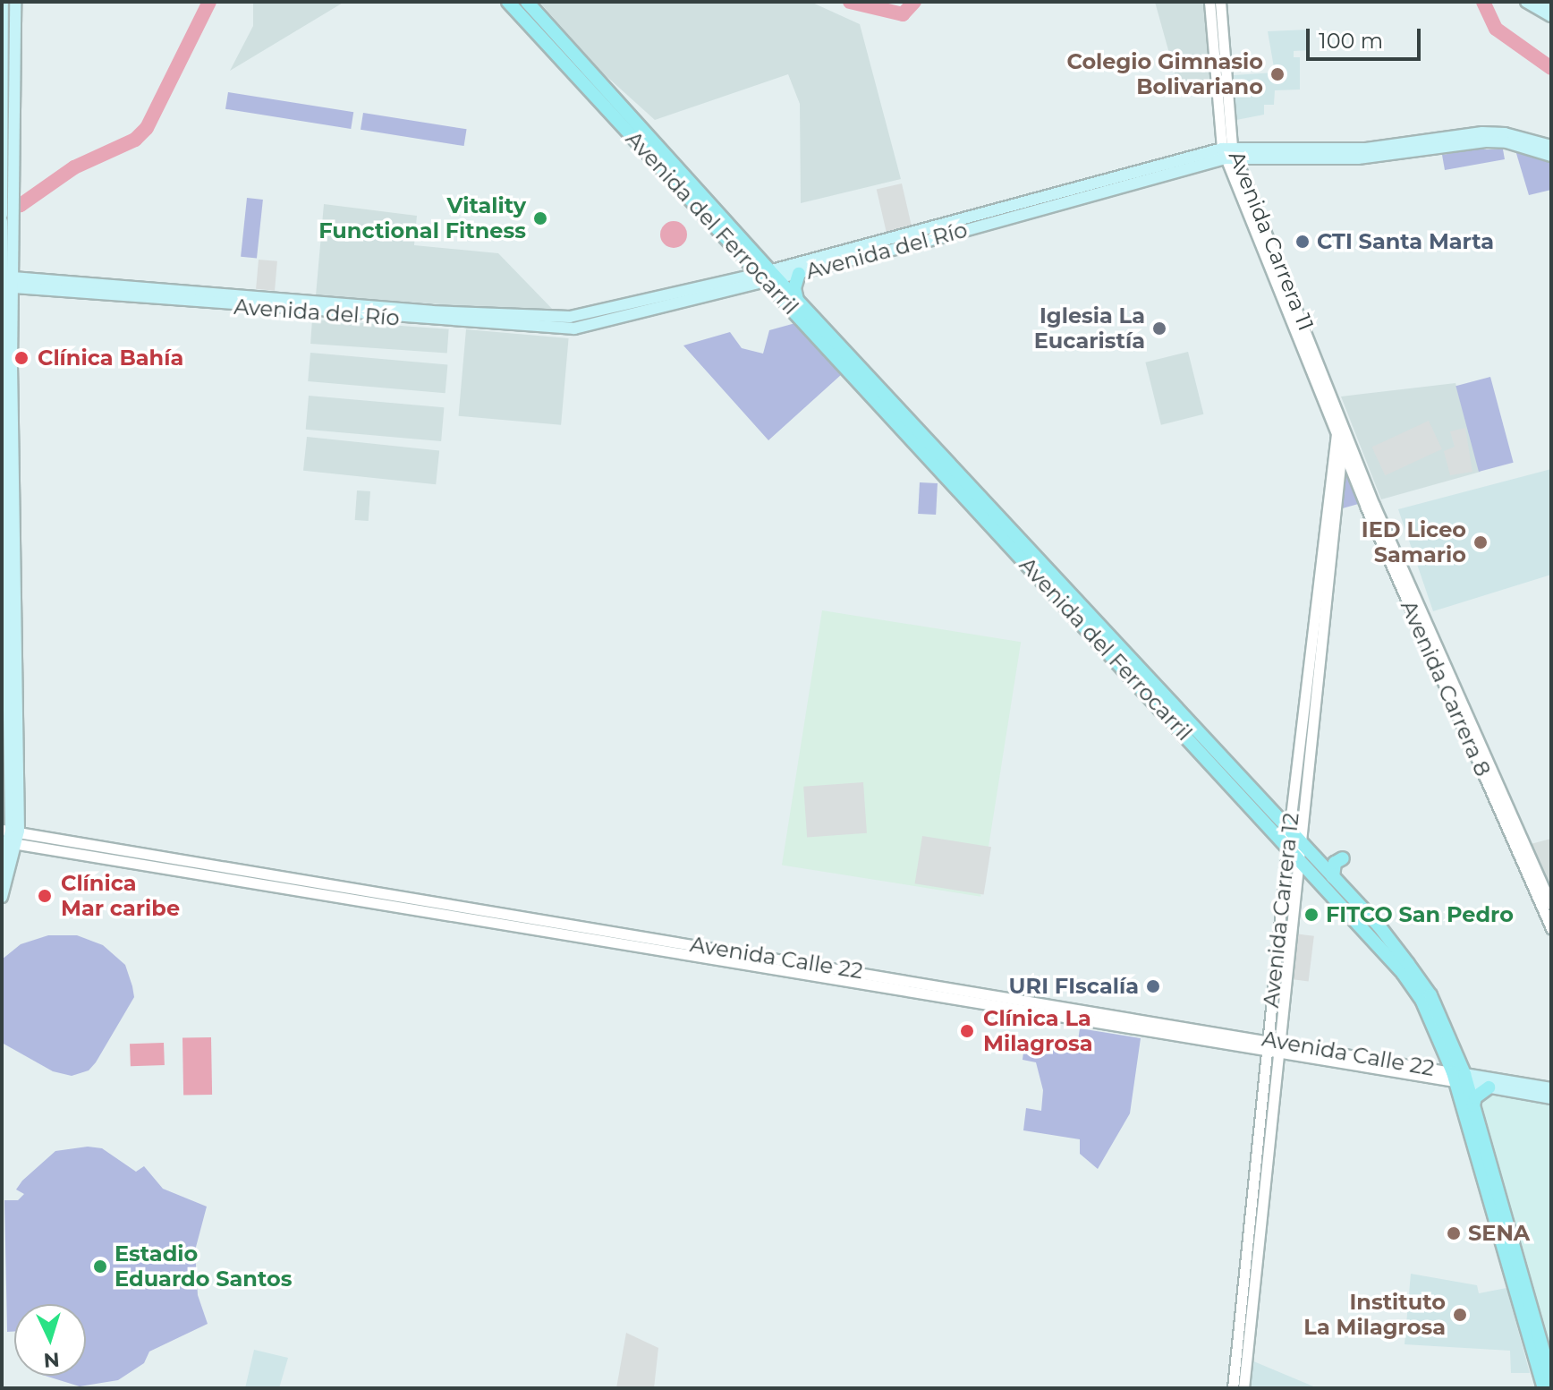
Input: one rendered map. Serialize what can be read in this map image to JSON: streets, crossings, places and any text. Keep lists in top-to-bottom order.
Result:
{
  "streets": {
    "main road": ["Avenida del Ferrocarril", "Avenida del Río", "Avenida Calle 22"],
    "street": ["Avenida Carrera 11", "Avenida Carrera 8", "Avenida Carrera 12"]
  },
  "crossings": [
    ["Avenida del Ferrocarril", "Avenida del Río"],
    ["Avenida del Ferrocarril", "Avenida Carrera 12"],
    ["Avenida del Ferrocarril", "Avenida Calle 22"],
    ["Avenida Carrera 11", "Avenida del Río"],
    ["Avenida Carrera 11", "Avenida Carrera 8"],
    ["Avenida Carrera 11", "Avenida Carrera 12"],
    ["Avenida Carrera 8", "Avenida Carrera 12"],
    ["Avenida Carrera 12", "Avenida Calle 22"]
  ],
  "places": [
    "Colegio Gimnasio Bolivariano",
    "Vitality Functional Fitness",
    "CTI Santa Marta",
    "Iglesia La Eucaristía",
    "Clínica Bahía",
    "IED Liceo Samario",
    "Clínica Mar caribe",
    "FITCO San Pedro",
    "URI FIscalía",
    "Clínica La Milagrosa",
    "SENA",
    "Estadio Eduardo Santos",
    "Instituto La Milagrosa"
  ],
  "scale_bar": "100 m",
  "north": "bottom"
}
